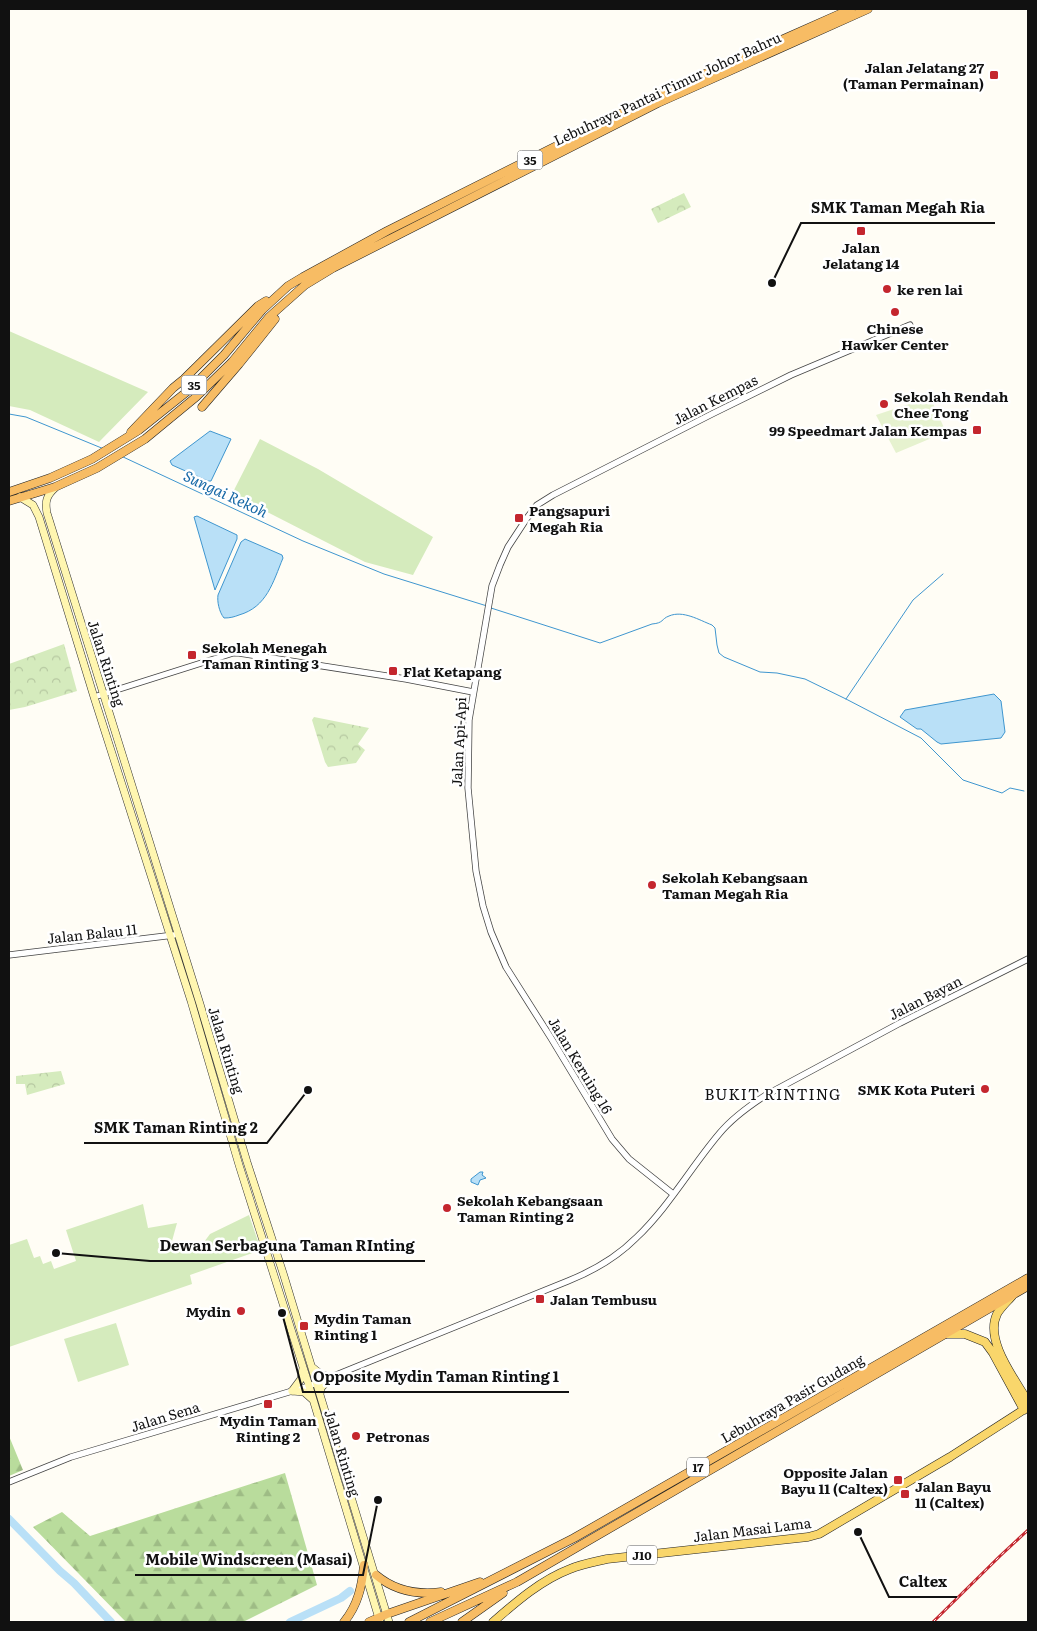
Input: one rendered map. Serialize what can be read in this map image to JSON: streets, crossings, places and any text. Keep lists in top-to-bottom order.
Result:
{
  "streets": {
    "highway": [
      "Lebuhraya Pantai Timur Johor Bahru",
      "35",
      "Lebuhraya Pasir Gudang",
      "17"
    ],
    "main road": ["Jalan Rinting", "Jalan Masai Lama", "J10"],
    "street": [
      "Jalan Kempas",
      "Jalan Api-Api",
      "Jalan Balau 11",
      "Jalan Bayan",
      "Jalan Keruing 16",
      "Jalan Sena"
    ]
  },
  "crossings": [
    ["Lebuhraya Pantai Timur Johor Bahru", "Jalan Rinting"],
    ["Jalan Kempas", "Jalan Api-Api"],
    ["Jalan Rinting", "Jalan Balau 11"],
    ["Jalan Rinting", "Jalan Sena"],
    ["Jalan Api-Api", "Jalan Keruing 16"],
    ["Jalan Bayan", "Jalan Keruing 16"]
  ],
  "districts": ["BUKIT RINTING"],
  "water": ["Sungai Rekoh"],
  "places": {
    "transit": [
      "Jalan Jelatang 27 (Taman Permainan)",
      "Jalan Jelatang 14",
      "99 Speedmart Jalan Kempas",
      "Pangsapuri Megah Ria",
      "Sekolah Menegah Taman Rinting 3",
      "Flat Ketapang",
      "Jalan Tembusu",
      "Mydin Taman Rinting 1",
      "Mydin Taman Rinting 2",
      "Opposite Jalan Bayu 11 (Caltex)",
      "Jalan Bayu 11 (Caltex)"
    ],
    "other": [
      "SMK Taman Megah Ria",
      "ke ren lai",
      "Chinese Hawker Center",
      "Sekolah Rendah Chee Tong",
      "Sekolah Kebangsaan Taman Megah Ria",
      "SMK Kota Puteri",
      "SMK Taman Rinting 2",
      "Sekolah Kebangsaan Taman Rinting 2",
      "Dewan Serbaguna Taman RInting",
      "Mydin",
      "Opposite Mydin Taman Rinting 1",
      "Petronas",
      "Mobile Windscreen (Masai)",
      "Caltex"
    ]
  }
}
